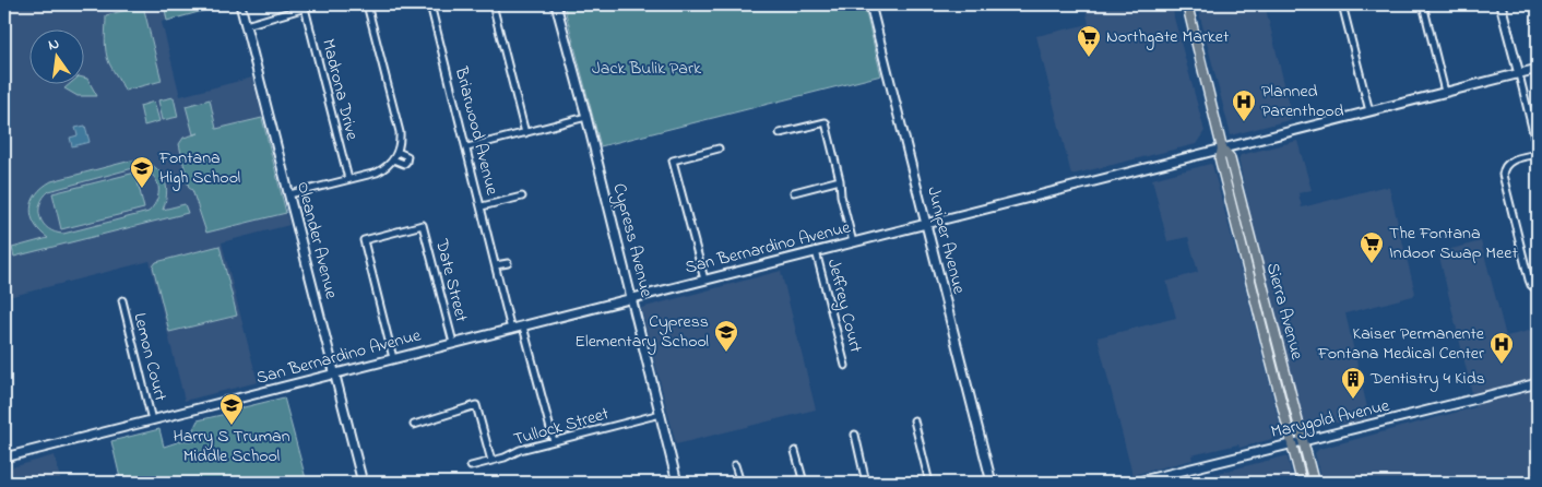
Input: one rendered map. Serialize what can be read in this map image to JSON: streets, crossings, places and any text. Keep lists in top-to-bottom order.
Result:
{
  "streets": {
    "main road": ["Sierra Avenue"],
    "street": [
      "Madrona Drive",
      "Briarwood Avenue",
      "Oleander Avenue",
      "Cypress Avenue",
      "Juniper Avenue",
      "San Bernardino Avenue",
      "Date Street",
      "Jeffrey Court",
      "Lemon Court",
      "Marygold Avenue",
      "Tullock Street"
    ]
  },
  "crossings": [
    ["Briarwood Avenue", "San Bernardino Avenue"],
    ["Oleander Avenue", "San Bernardino Avenue"],
    ["Cypress Avenue", "San Bernardino Avenue"],
    ["Cypress Avenue", "Tullock Street"],
    ["Juniper Avenue", "San Bernardino Avenue"],
    ["San Bernardino Avenue", "Date Street"],
    ["San Bernardino Avenue", "Jeffrey Court"],
    ["San Bernardino Avenue", "Sierra Avenue"],
    ["San Bernardino Avenue", "Lemon Court"],
    ["Sierra Avenue", "Marygold Avenue"]
  ],
  "parks": ["Jack Bulik Park"],
  "places": {
    "supermarket": ["Northgate Market", "The Fontana Indoor Swap Meet"],
    "hospital": ["Planned Parenthood", "Kaiser Permanente Fontana Medical Center"],
    "school or university": ["Fontana High School", "Cypress Elementary School", "Harry S Truman Middle School"],
    "building": ["Dentistry 4 Kids"]
  },
  "north": "top"
}
